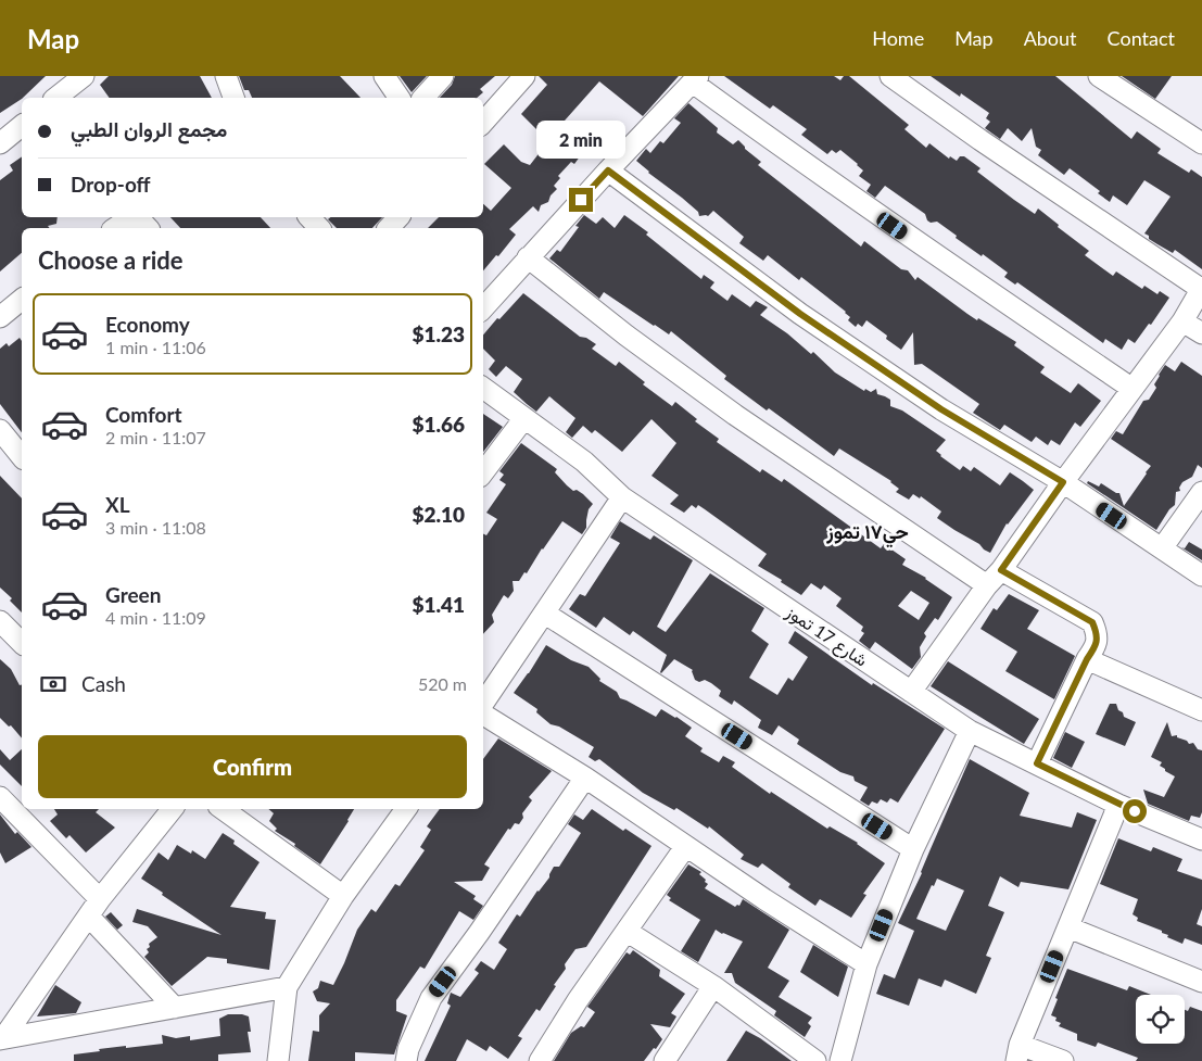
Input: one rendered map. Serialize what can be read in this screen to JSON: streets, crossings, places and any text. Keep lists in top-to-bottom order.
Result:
{
  "streets": {
    "street": ["شارع 17 تموز"]
  },
  "districts": ["حي۱۷ تموز"],
  "page": {
    "header": "Map",
    "nav": [
      "Home",
      "Map",
      "About",
      "Contact"
    ],
    "banner": ["مجمع الروان الطبي", "Drop-off"],
    "bubble": "2 min",
    "heading": "Choose a ride",
    "list": [
      {
        "name": "Economy",
        "note": "1 min · 11:06",
        "value": "$1.23"
      },
      {
        "name": "Comfort",
        "note": "2 min · 11:07",
        "value": "$1.66"
      },
      {
        "name": "XL",
        "note": "3 min · 11:08",
        "value": "$2.10"
      },
      {
        "name": "Green",
        "note": "4 min · 11:09",
        "value": "$1.41"
      }
    ],
    "pay": ["Cash", "520 m"],
    "buttons": "Confirm"
  }
}
